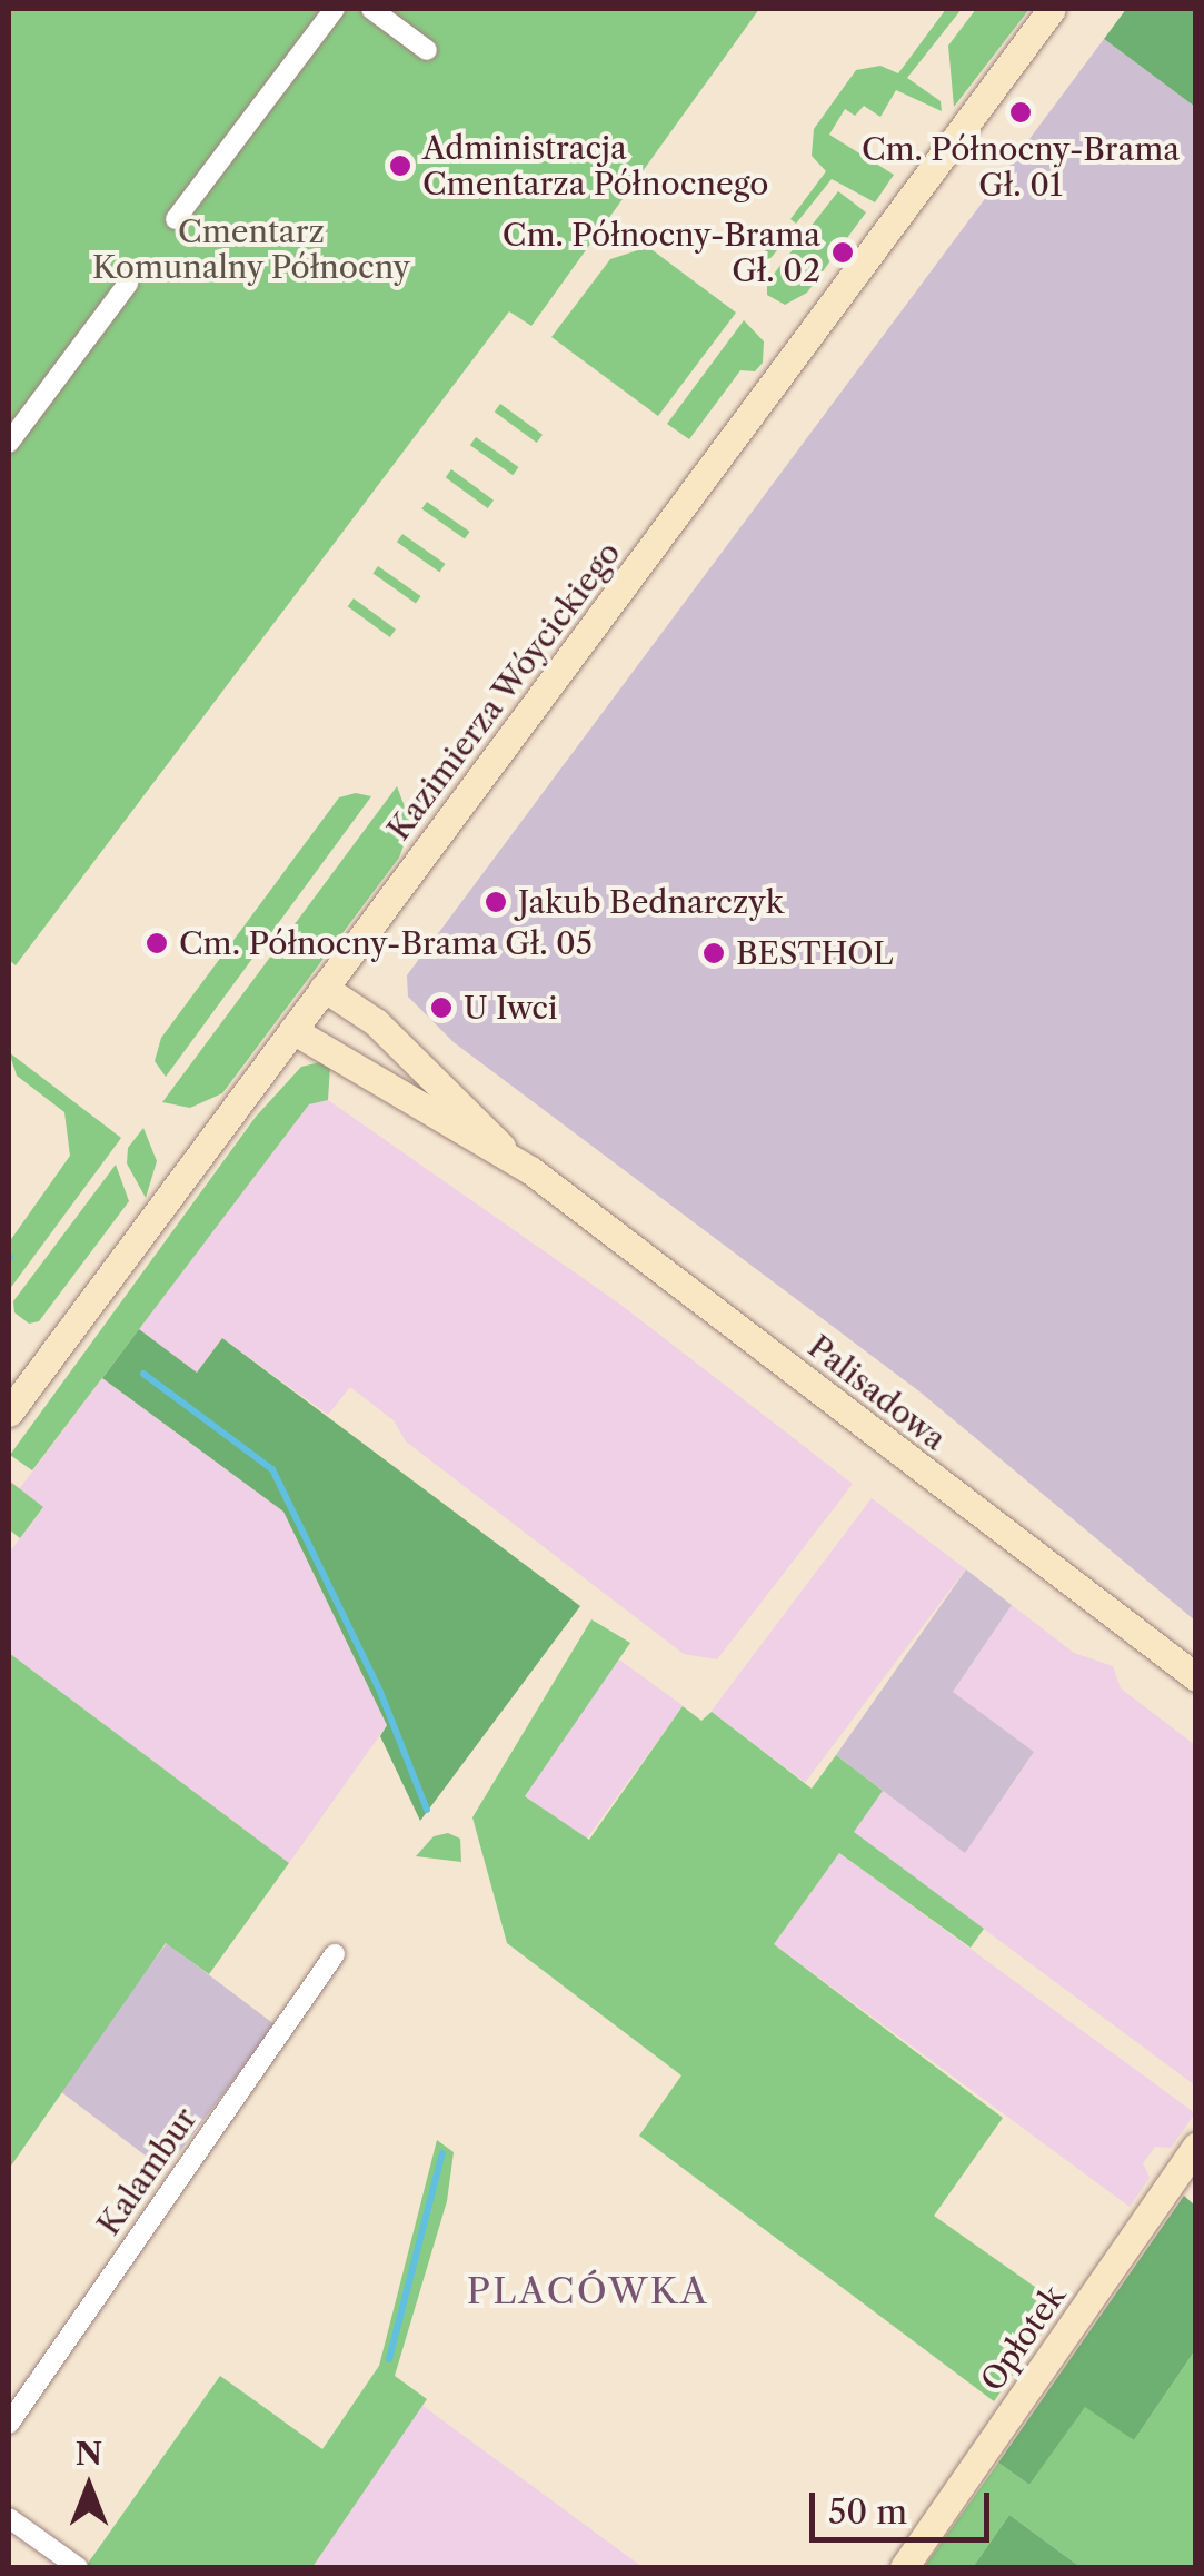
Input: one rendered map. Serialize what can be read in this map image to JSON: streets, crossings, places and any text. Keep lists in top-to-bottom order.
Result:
{
  "streets": {
    "street": [
      "Kazimierza Wóycickiego",
      "Palisadowa",
      "Kalambur",
      "Opłotek"
    ]
  },
  "crossings": [
    ["Kazimierza Wóycickiego", "Palisadowa"]
  ],
  "districts": ["PLACÓWKA"],
  "parks": ["Cmentarz Komunalny Północny"],
  "places": [
    "Cm. Północny-Brama Gł. 01",
    "Administracja Cmentarza Północnego",
    "Cm. Północny-Brama Gł. 02",
    "Jakub Bednarczyk",
    "Cm. Północny-Brama Gł. 05",
    "BESTHOL",
    "U Iwci"
  ],
  "scale_bar": "50 m",
  "north": "top"
}
